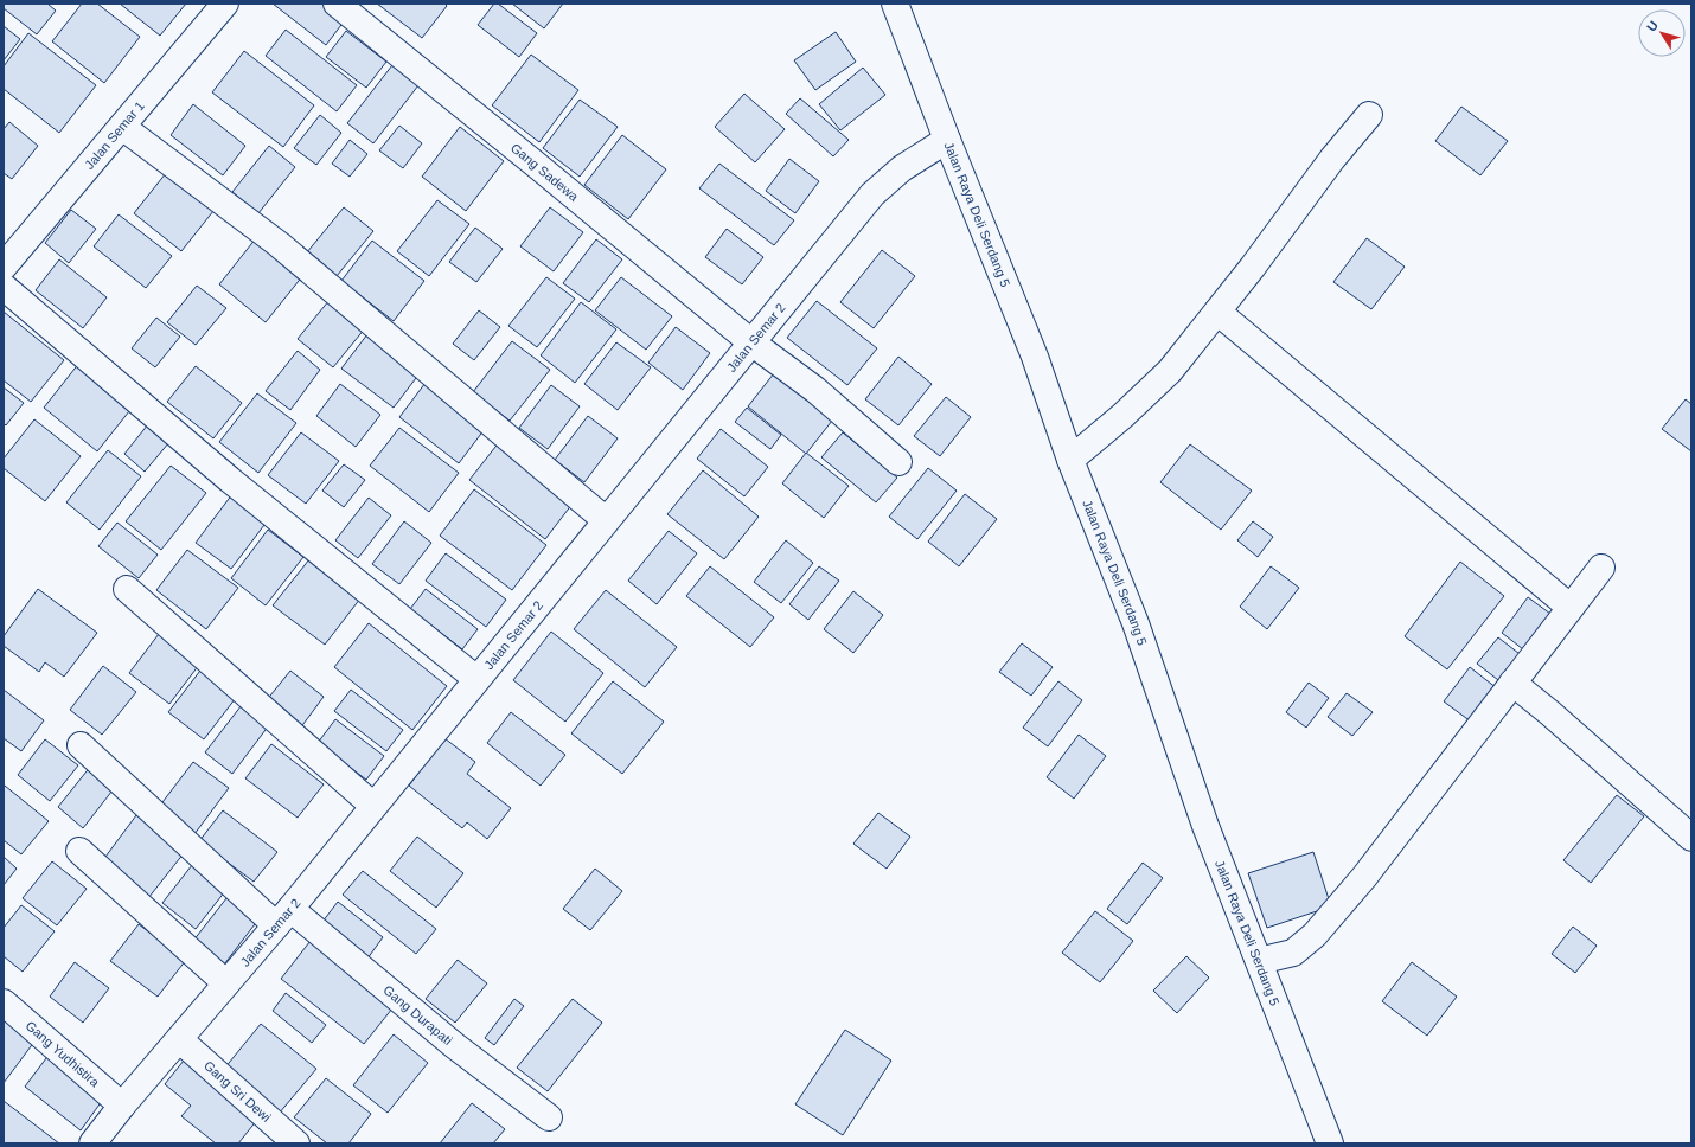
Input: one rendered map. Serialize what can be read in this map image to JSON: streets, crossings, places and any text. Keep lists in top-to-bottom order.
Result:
{
  "streets": {
    "street": [
      "Jalan Semar 1",
      "Gang Sadewa",
      "Jalan Raya Deli Serdang 5",
      "Jalan Semar 2",
      "Gang Durapati",
      "Gang Yudhistira",
      "Gang Sri Dewi"
    ]
  },
  "crossings": [
    ["Gang Sadewa", "Jalan Semar 2"],
    ["Jalan Raya Deli Serdang 5", "Jalan Semar 2"],
    ["Jalan Semar 2", "Gang Durapati"],
    ["Jalan Semar 2", "Gang Yudhistira"],
    ["Jalan Semar 2", "Gang Sri Dewi"]
  ],
  "north": "top left"
}
